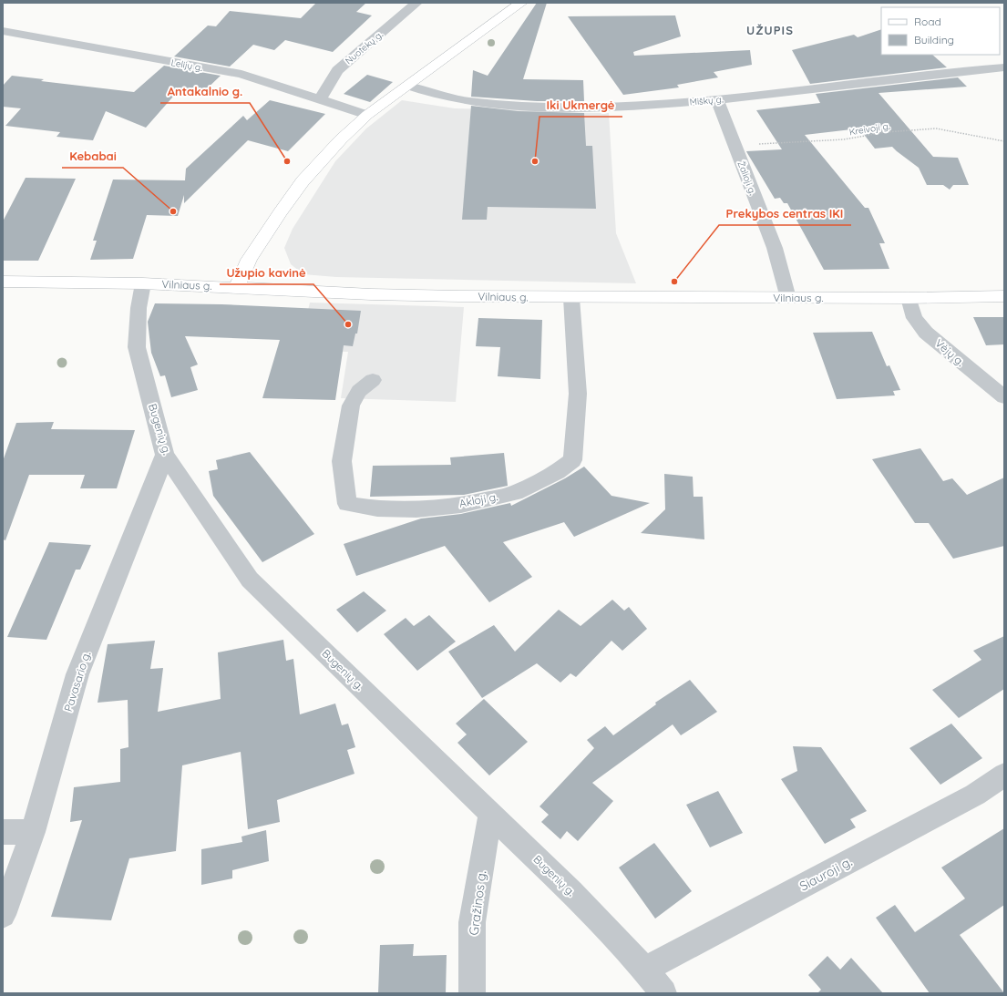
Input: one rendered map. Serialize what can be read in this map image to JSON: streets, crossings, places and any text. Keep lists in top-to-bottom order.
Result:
{
  "streets": {
    "main road": ["Vilniaus g."],
    "street": [
      "Nuotekų g.",
      "Lelijų g.",
      "Miškų g.",
      "Žalioji g.",
      "Vėjų g.",
      "Bugenių g.",
      "Akloji g.",
      "Pavasario g.",
      "Siauroji g.",
      "Gražinos g."
    ],
    "path": ["Kreivoji g."]
  },
  "crossings": [
    ["Nuotekų g.", "Lelijų g."],
    ["Miškų g.", "Žalioji g."],
    ["Kreivoji g.", "Žalioji g."],
    ["Žalioji g.", "Vilniaus g."],
    ["Vilniaus g.", "Vėjų g."],
    ["Vilniaus g.", "Bugenių g."],
    ["Vilniaus g.", "Akloji g."],
    ["Bugenių g.", "Pavasario g."],
    ["Bugenių g.", "Siauroji g."],
    ["Bugenių g.", "Gražinos g."]
  ],
  "districts": ["UŽUPIS"],
  "places": [
    "Antakalnio g.",
    "Iki Ukmergė",
    "Kebabai",
    "Prekybos centras IKI",
    "Užupio kavinė"
  ],
  "legend": ["Road", "Building"]
}
